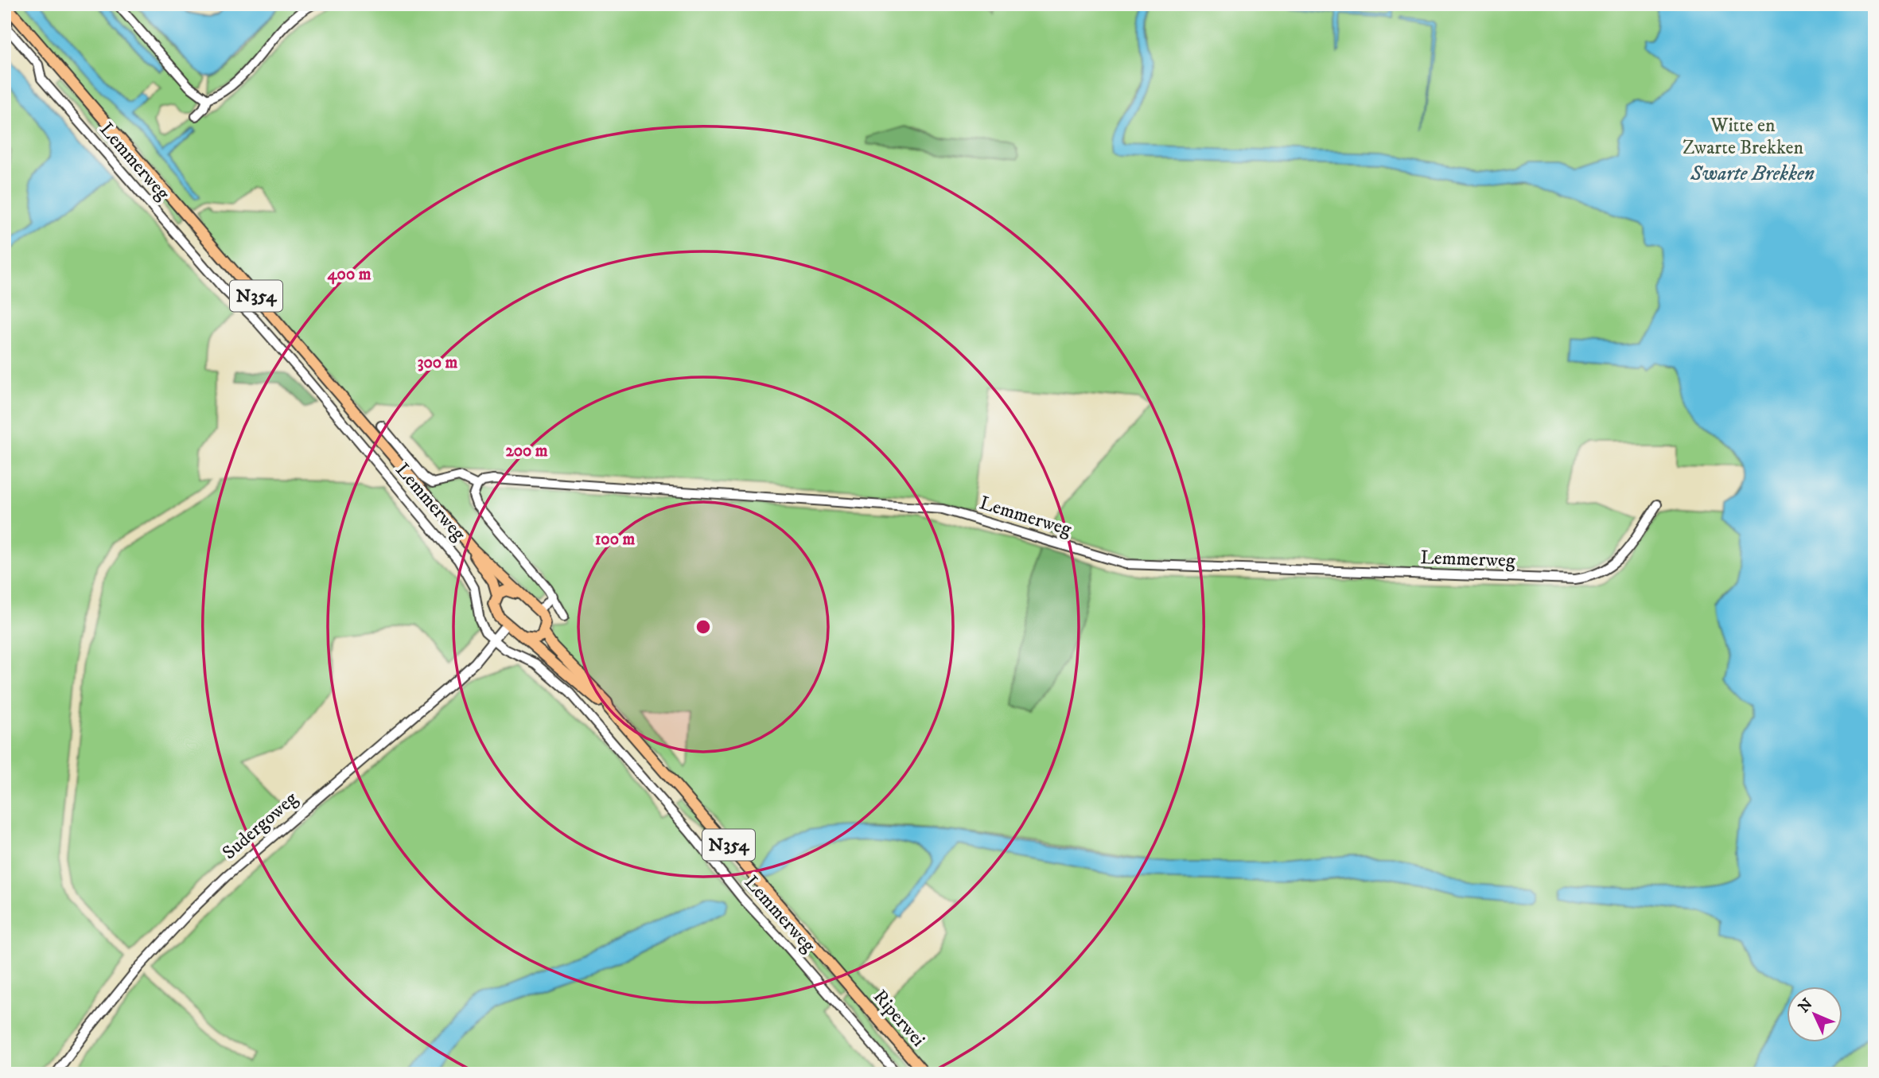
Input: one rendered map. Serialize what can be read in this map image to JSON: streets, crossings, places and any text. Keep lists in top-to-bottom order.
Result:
{
  "streets": {
    "main road": ["Lemmerweg", "N354", "Riperwei"],
    "street": ["Sudergoweg"]
  },
  "crossings": [
    ["Lemmerweg", "N354"],
    ["Lemmerweg", "Sudergoweg"],
    ["Lemmerweg", "Riperwei"],
    ["N354", "Sudergoweg"]
  ],
  "water": ["Swarte Brekken"],
  "parks": ["Witte en Zwarte Brekken"],
  "north": "top left",
  "rings": [
    "400 m",
    "300 m",
    "200 m",
    "100 m"
  ]
}
